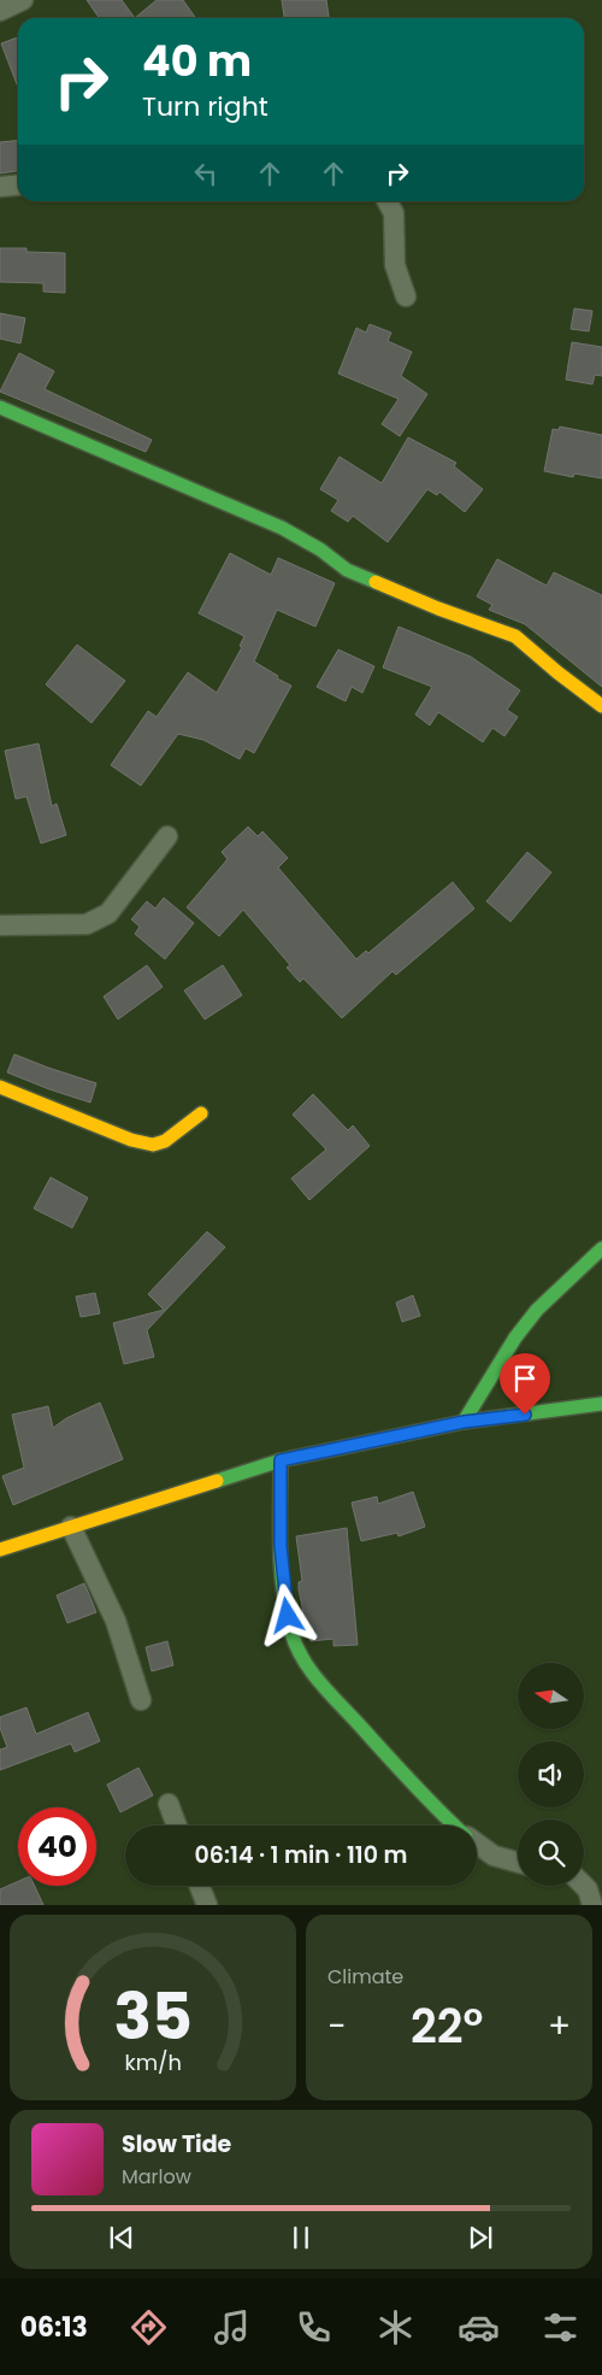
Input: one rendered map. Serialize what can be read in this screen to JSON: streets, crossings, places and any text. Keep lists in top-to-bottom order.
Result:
{
  "north": "left",
  "page": {
    "turn": ["40 m", "Turn right"],
    "limit": "40",
    "trip": "06:14 · 1 min · 110 m",
    "tile": "Climate",
    "heat": ["−", "22°", "+"],
    "song": ["Slow Tide", "Marlow"],
    "tabs": "06:13",
    "gauge": ["35", "km/h"]
  }
}
